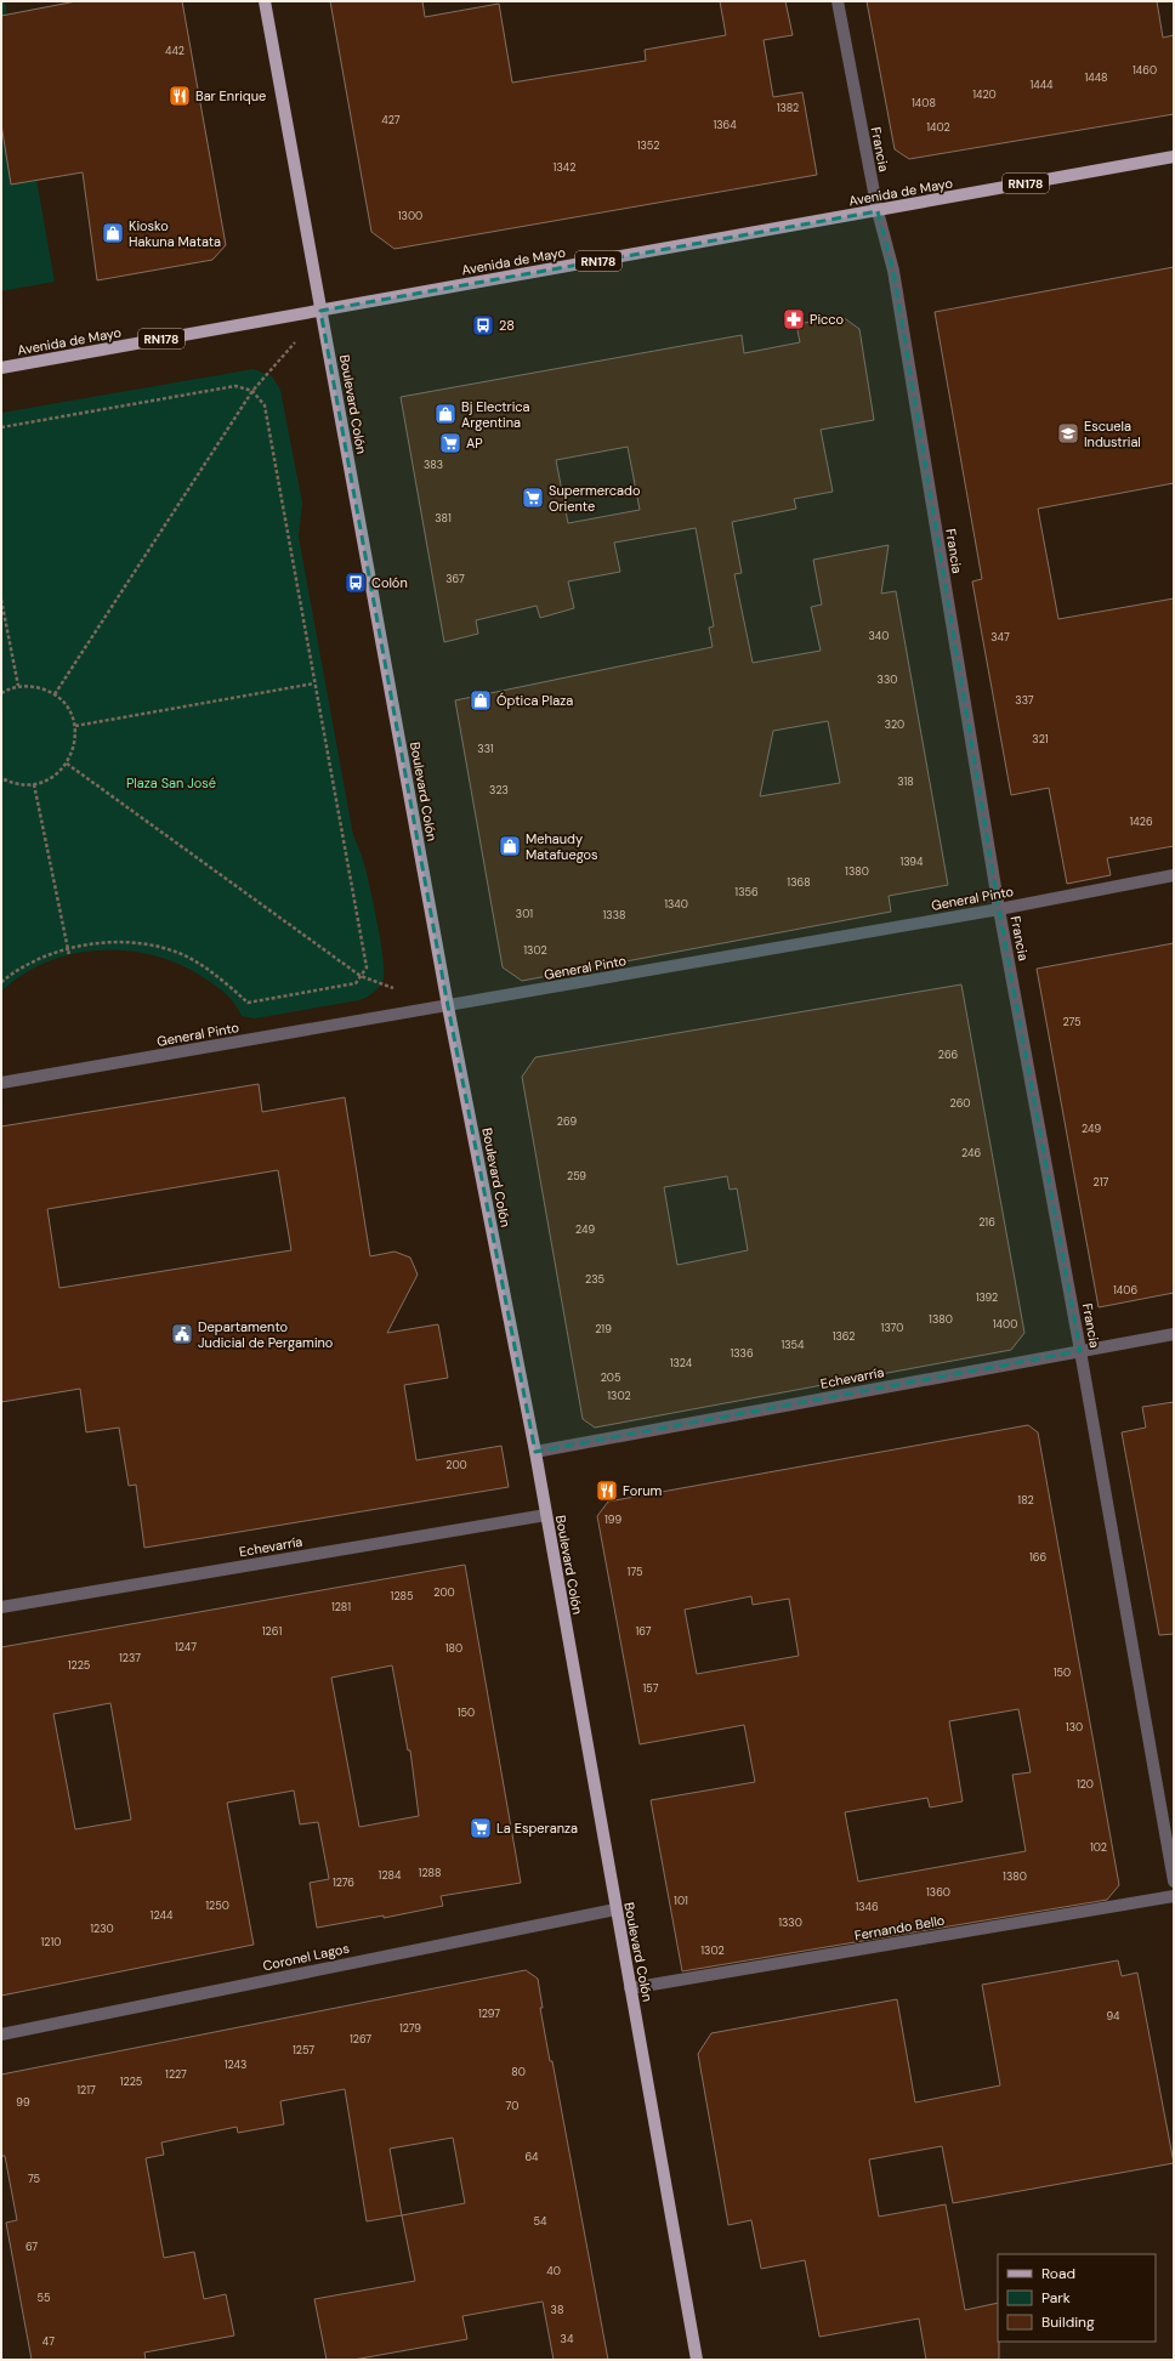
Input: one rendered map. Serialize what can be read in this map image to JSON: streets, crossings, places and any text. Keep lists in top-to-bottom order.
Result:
{
  "streets": {
    "main road": ["RN178", "Avenida de Mayo", "Boulevard Colón"],
    "street": [
      "Francia",
      "General Pinto",
      "Echevarría",
      "Fernando Bello",
      "Coronel Lagos"
    ]
  },
  "crossings": [
    ["Francia", "Avenida de Mayo"],
    ["Francia", "General Pinto"],
    ["Francia", "Echevarría"],
    ["Avenida de Mayo", "Boulevard Colón"],
    ["Boulevard Colón", "General Pinto"],
    ["Boulevard Colón", "Echevarría"],
    ["Boulevard Colón", "Fernando Bello"],
    ["Boulevard Colón", "Coronel Lagos"]
  ],
  "parks": ["Plaza San José"],
  "places": {
    "restaurant": ["Bar Enrique", "Forum"],
    "shop": [
      "Kiosko Hakuna Matata",
      "Bj Electrica Argentina",
      "Óptica Plaza",
      "Mehaudy Matafuegos"
    ],
    "pharmacy": ["Picco"],
    "bus stop": ["28", "Colón"],
    "school or university": ["Escuela Industrial"],
    "supermarket": ["AP", "Supermercado Oriente", "La Esperanza"],
    "public building": ["Departamento Judicial de Pergamino"]
  },
  "house_numbers": [
    "442",
    "1460",
    "1448",
    "1444",
    "1420",
    "1408",
    "1382",
    "427",
    "1364",
    "1402",
    "1352",
    "1342",
    "1300",
    "383",
    "381",
    "367",
    "340",
    "347",
    "330",
    "337",
    "320",
    "321",
    "331",
    "318",
    "323",
    "1426",
    "1394",
    "1380",
    "1368",
    "1356",
    "1340",
    "301",
    "1338",
    "1302",
    "275",
    "266",
    "260",
    "269",
    "249",
    "246",
    "259",
    "217",
    "216",
    "249",
    "235",
    "1406",
    "1392",
    "1380",
    "1400",
    "1370",
    "219",
    "1362",
    "1354",
    "1336",
    "1324",
    "205",
    "1302",
    "200",
    "182",
    "199",
    "166",
    "175",
    "200",
    "1285",
    "1281",
    "1261",
    "167",
    "1247",
    "180",
    "1237",
    "1225",
    "150",
    "157",
    "150",
    "130",
    "120",
    "102",
    "1288",
    "1284",
    "1380",
    "1276",
    "1360",
    "101",
    "1250",
    "1346",
    "1244",
    "1330",
    "1230",
    "1210",
    "1302",
    "1297",
    "94",
    "1279",
    "1267",
    "1257",
    "1243",
    "80",
    "1227",
    "1225",
    "1217",
    "99",
    "70",
    "64",
    "75",
    "54",
    "67",
    "40",
    "55",
    "38",
    "34",
    "47"
  ],
  "legend": ["Road", "Park", "Building"]
}
